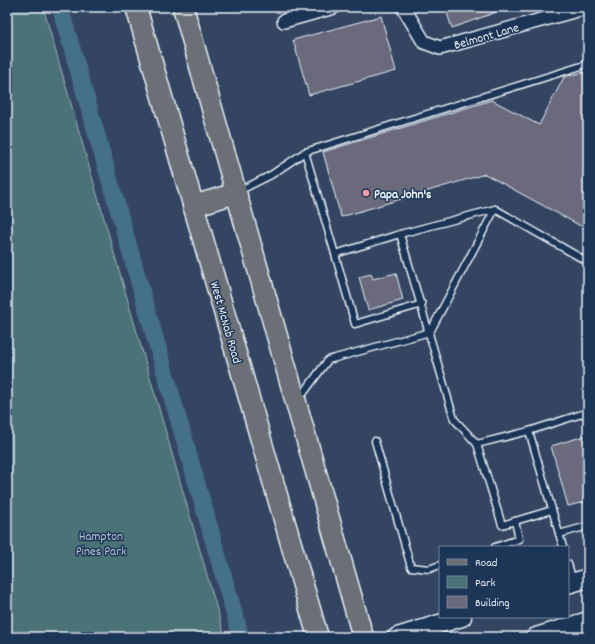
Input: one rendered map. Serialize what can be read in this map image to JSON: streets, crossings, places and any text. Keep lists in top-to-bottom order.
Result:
{
  "streets": {
    "main road": ["West McNab Road"],
    "street": ["Belmont Lane"]
  },
  "parks": ["Hampton Pines Park"],
  "places": ["Papa John's"],
  "legend": ["Road", "Park", "Building"]
}
